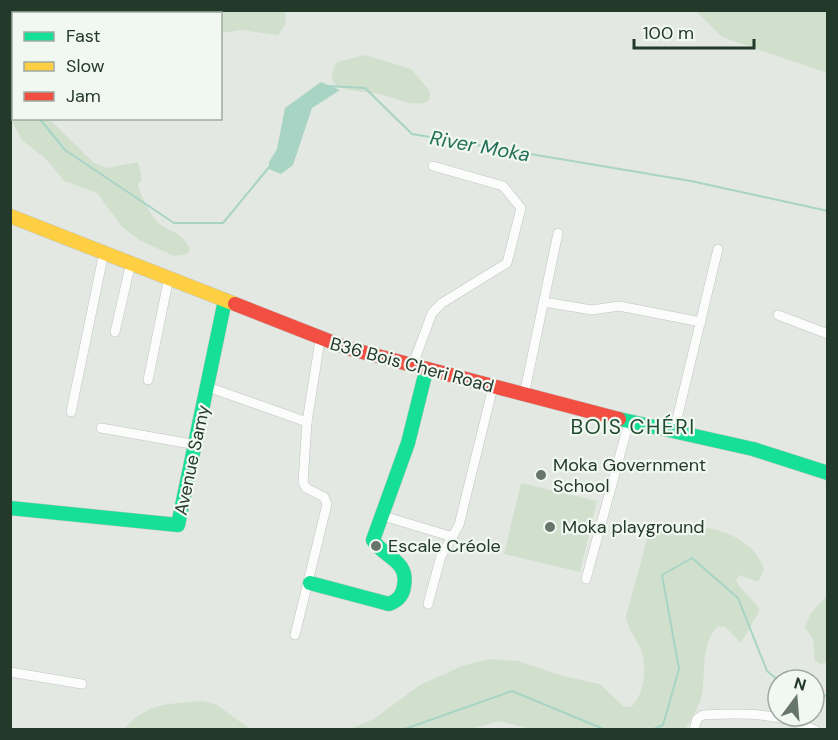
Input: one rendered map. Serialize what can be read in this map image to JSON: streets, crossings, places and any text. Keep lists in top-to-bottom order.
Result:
{
  "streets": {
    "main road": ["B36 Bois Cheri Road", "Avenue Samy"]
  },
  "crossings": [
    ["B36 Bois Cheri Road", "Avenue Samy"]
  ],
  "districts": ["BOIS CHÉRI"],
  "water": ["River Moka"],
  "places": ["Moka Government School", "Moka playground", "Escale Créole"],
  "legend": ["Fast", "Slow", "Jam"],
  "scale_bar": "100 m",
  "north": "top"
}
